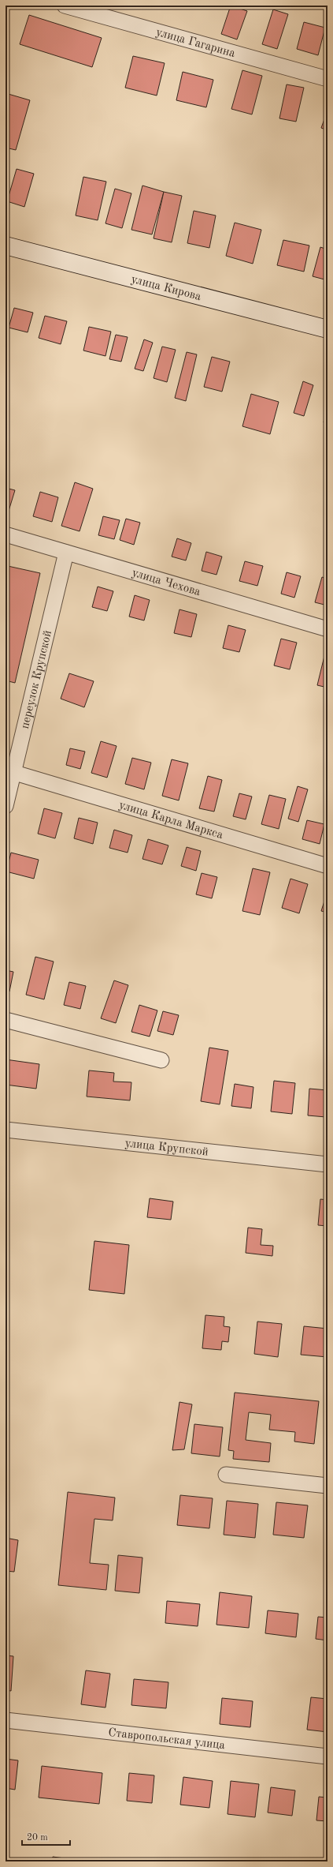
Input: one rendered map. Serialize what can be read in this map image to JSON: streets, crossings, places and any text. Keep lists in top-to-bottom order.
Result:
{
  "streets": {
    "main road": ["улица Кирова"],
    "street": [
      "улица Гагарина",
      "улица Чехова",
      "переулок Крупской",
      "улица Карла Маркса",
      "улица Крупской",
      "Ставропольская улица"
    ]
  },
  "crossings": [
    ["улица Чехова", "переулок Крупской"],
    ["переулок Крупской", "улица Карла Маркса"]
  ],
  "scale_bar": "20 m"
}
